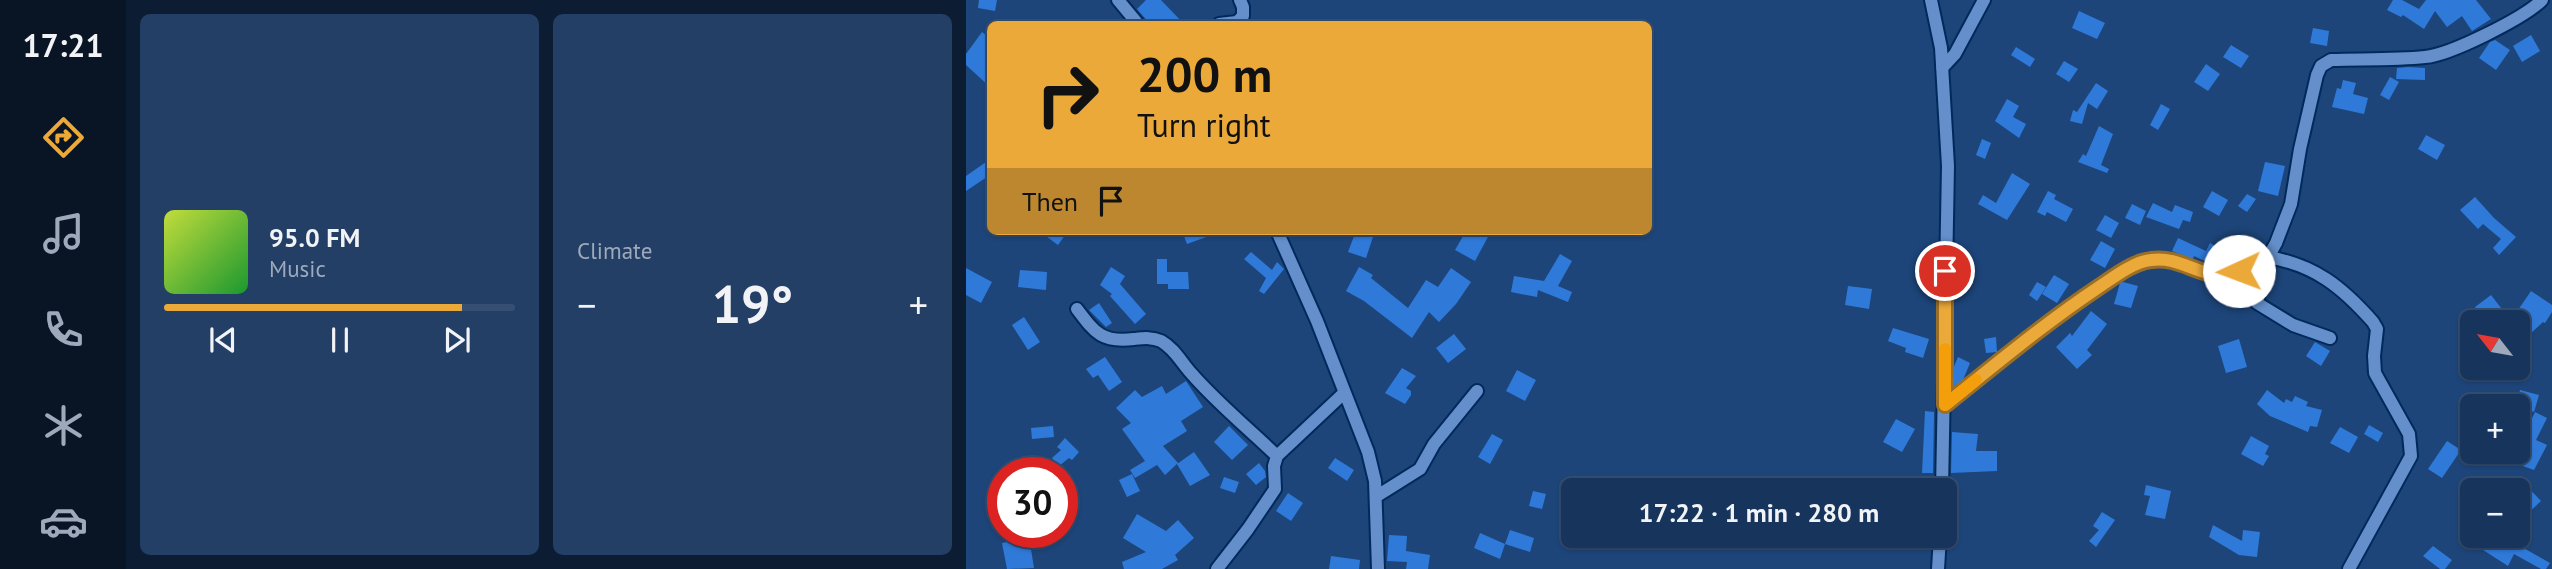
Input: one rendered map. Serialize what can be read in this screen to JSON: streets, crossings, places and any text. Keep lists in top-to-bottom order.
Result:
{
  "north": "top left",
  "page": {
    "tabs": "17:21",
    "tile": "Climate",
    "turn": ["200 m", "Turn right"],
    "then": "Then",
    "song": ["95.0 FM", "Music"],
    "heat": ["−", "19°", "+"],
    "map_buttons": ["+", "−"],
    "limit": "30",
    "trip": "17:22 · 1 min · 280 m"
  }
}
